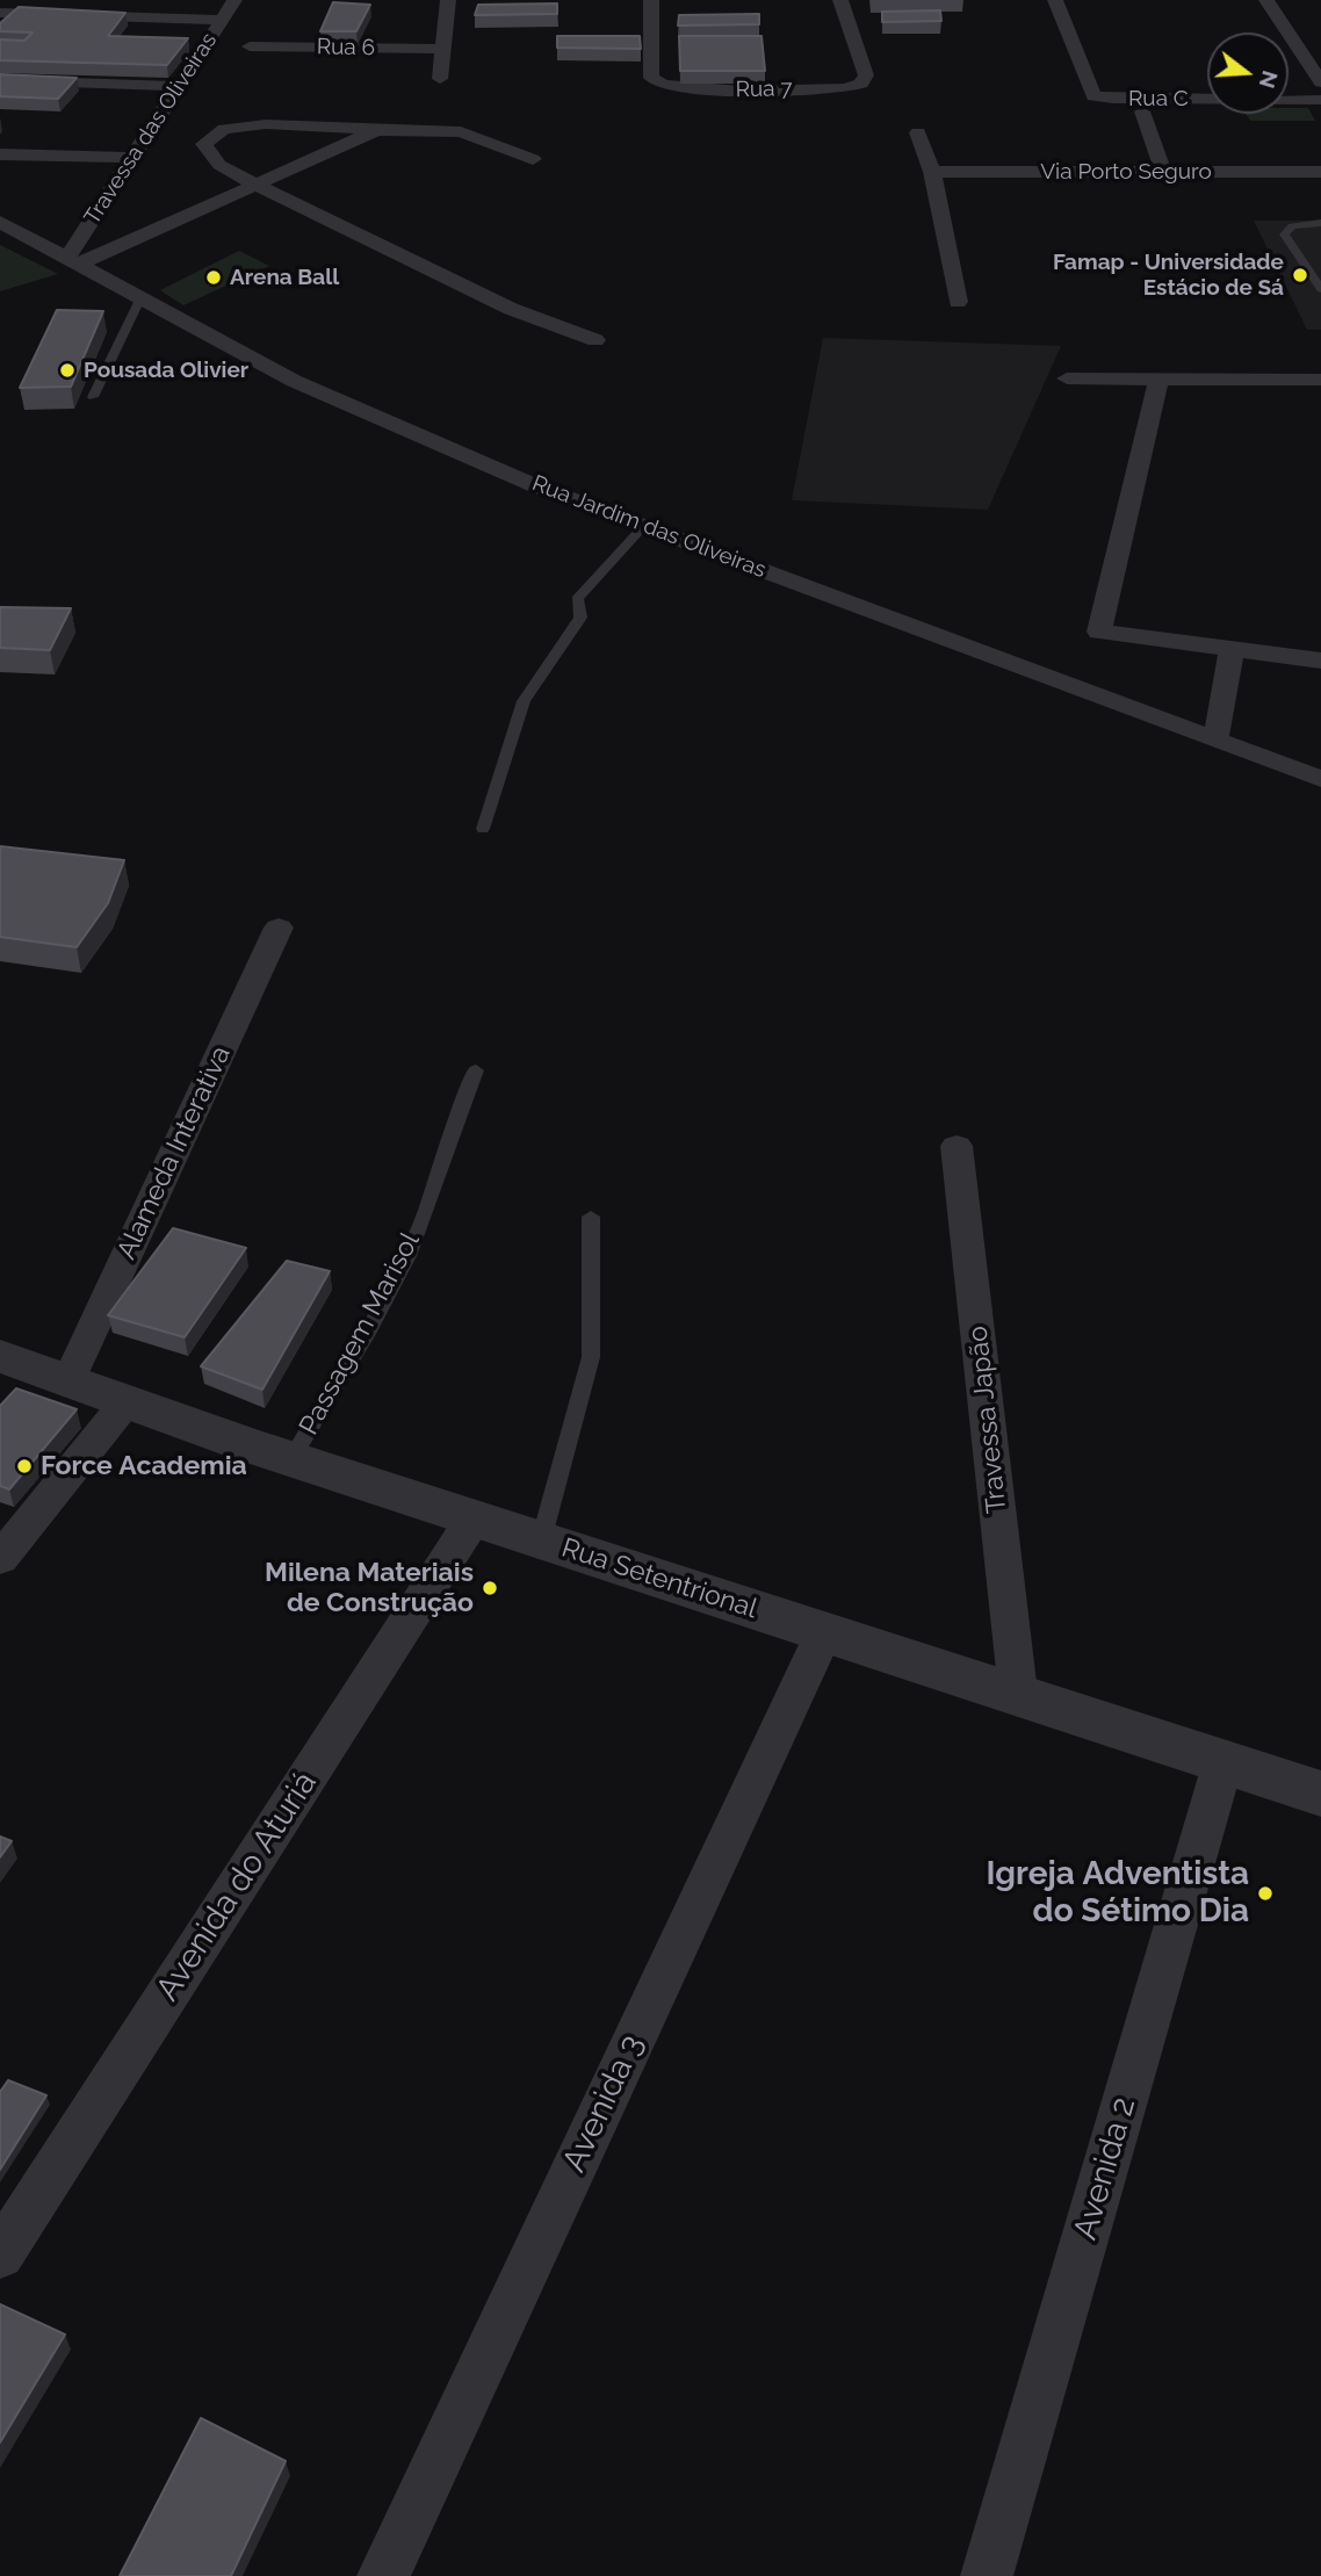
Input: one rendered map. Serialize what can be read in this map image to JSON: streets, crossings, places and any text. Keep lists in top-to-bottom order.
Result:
{
  "streets": {
    "street": [
      "Rua 6",
      "Rua 7",
      "Rua C",
      "Travessa das Oliveiras",
      "Via Porto Seguro",
      "Rua Jardim das Oliveiras",
      "Alameda Interativa",
      "Travessa Japão",
      "Rua Setentrional",
      "Avenida do Aturiá",
      "Avenida 3",
      "Avenida 2"
    ],
    "lane": ["Passagem Marisol"]
  },
  "crossings": [
    ["Travessa das Oliveiras", "Rua Jardim das Oliveiras"],
    ["Alameda Interativa", "Rua Setentrional"],
    ["Passagem Marisol", "Rua Setentrional"],
    ["Travessa Japão", "Rua Setentrional"],
    ["Rua Setentrional", "Avenida do Aturiá"],
    ["Rua Setentrional", "Avenida 3"],
    ["Rua Setentrional", "Avenida 2"]
  ],
  "places": [
    "Famap - Universidade Estácio de Sá",
    "Arena Ball",
    "Pousada Olivier",
    "Force Academia",
    "Milena Materiais de Construção",
    "Igreja Adventista do Sétimo Dia"
  ],
  "north": "right"
}
